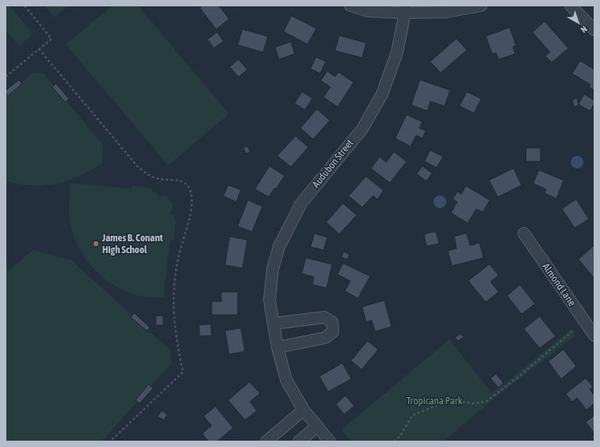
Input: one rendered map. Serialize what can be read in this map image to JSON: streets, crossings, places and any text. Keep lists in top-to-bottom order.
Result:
{
  "streets": {
    "street": ["Audubon Street", "Almond Lane"]
  },
  "parks": ["Tropicana Park"],
  "places": ["James B. Conant High School"],
  "north": "bottom right"
}
